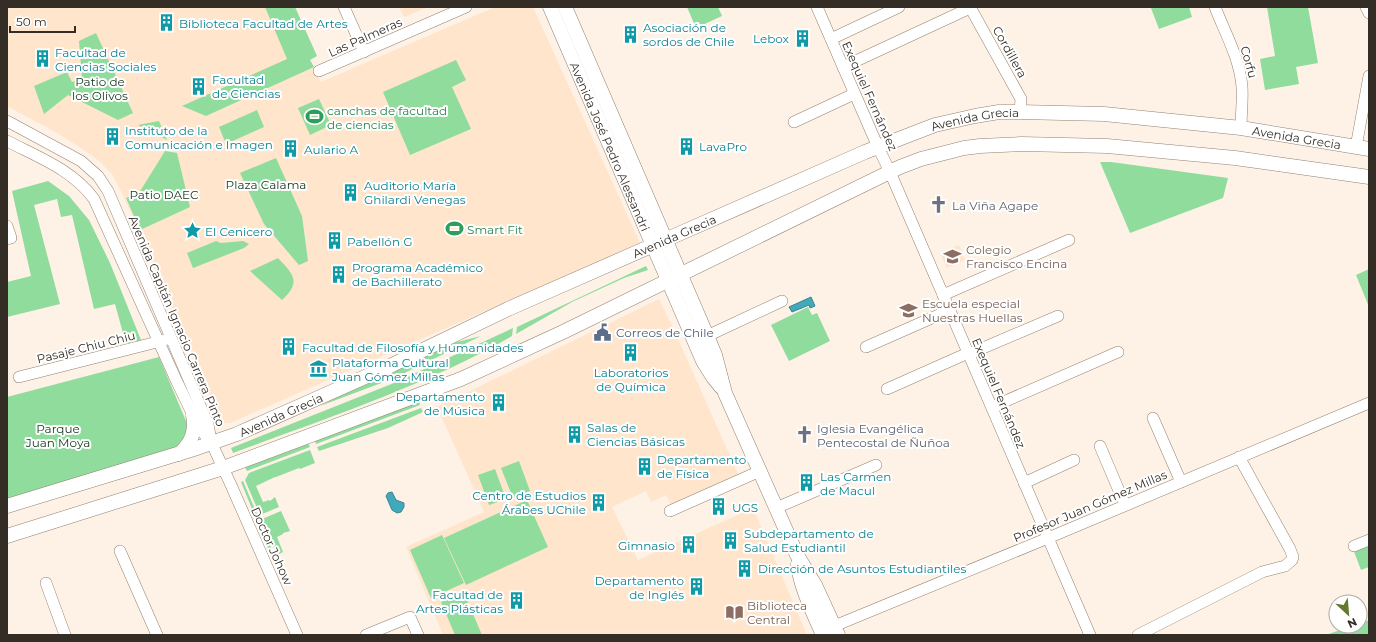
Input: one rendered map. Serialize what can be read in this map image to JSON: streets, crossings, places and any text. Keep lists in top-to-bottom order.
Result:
{
  "streets": {
    "main road": ["Avenida Grecia", "Avenida José Pedro Alessandri"],
    "street": [
      "Las Palmeras",
      "Cordillera",
      "Corfu",
      "Exequiel Fernández",
      "Avenida Capitán Ignacio Carrera Pinto",
      "Pasaje Chiu Chiu",
      "Profesor Juan Gómez Millas",
      "Doctor Johow"
    ]
  },
  "crossings": [
    ["Cordillera", "Avenida Grecia"],
    ["Corfu", "Avenida Grecia"],
    ["Exequiel Fernández", "Avenida Grecia"],
    ["Exequiel Fernández", "Profesor Juan Gómez Millas"],
    ["Avenida Grecia", "Avenida José Pedro Alessandri"],
    ["Avenida Grecia", "Avenida Capitán Ignacio Carrera Pinto"],
    ["Avenida José Pedro Alessandri", "Profesor Juan Gómez Millas"],
    ["Avenida Capitán Ignacio Carrera Pinto", "Pasaje Chiu Chiu"],
    ["Avenida Capitán Ignacio Carrera Pinto", "Doctor Johow"]
  ],
  "parks": [
    "Patio de los Olivos",
    "Plaza Calama",
    "Patio DAEC",
    "Parque Juan Moya"
  ],
  "places": {
    "building": [
      "Biblioteca Facultad de Artes",
      "Asociación de sordos de Chile",
      "Lebox",
      "Facultad de Ciencias Sociales",
      "Facultad de Ciencias",
      "Instituto de la Comunicación e Imagen",
      "LavaPro",
      "Aulario A",
      "Auditorio María Ghilardi Venegas",
      "Pabellón G",
      "Programa Académico de Bachillerato",
      "Facultad de Filosofía y Humanidades",
      "Laboratorios de Química",
      "Departamento de Música",
      "Salas de Ciencias Básicas",
      "Departamento de Física",
      "Las Carmen de Macul",
      "Centro de Estudios Árabes UChile",
      "UGS",
      "Subdepartamento de Salud Estudiantil",
      "Gimnasio",
      "Dirección de Asuntos Estudiantiles",
      "Departamento de Inglés",
      "Facultad de Artes Plásticas"
    ],
    "sports": ["canchas de facultad de ciencias", "Smart Fit"],
    "church": ["La Viña Agape", "Iglesia Evangélica Pentecostal de Ñuñoa"],
    "place": ["El Cenicero"],
    "school or university": ["Colegio Francisco Encina", "Escuela especial Nuestras Huellas"],
    "public building": ["Correos de Chile"],
    "museum": ["Plataforma Cultural Juan Gómez Millas"],
    "library": ["Biblioteca Central"]
  },
  "scale_bar": "50 m",
  "north": "bottom right"
}
